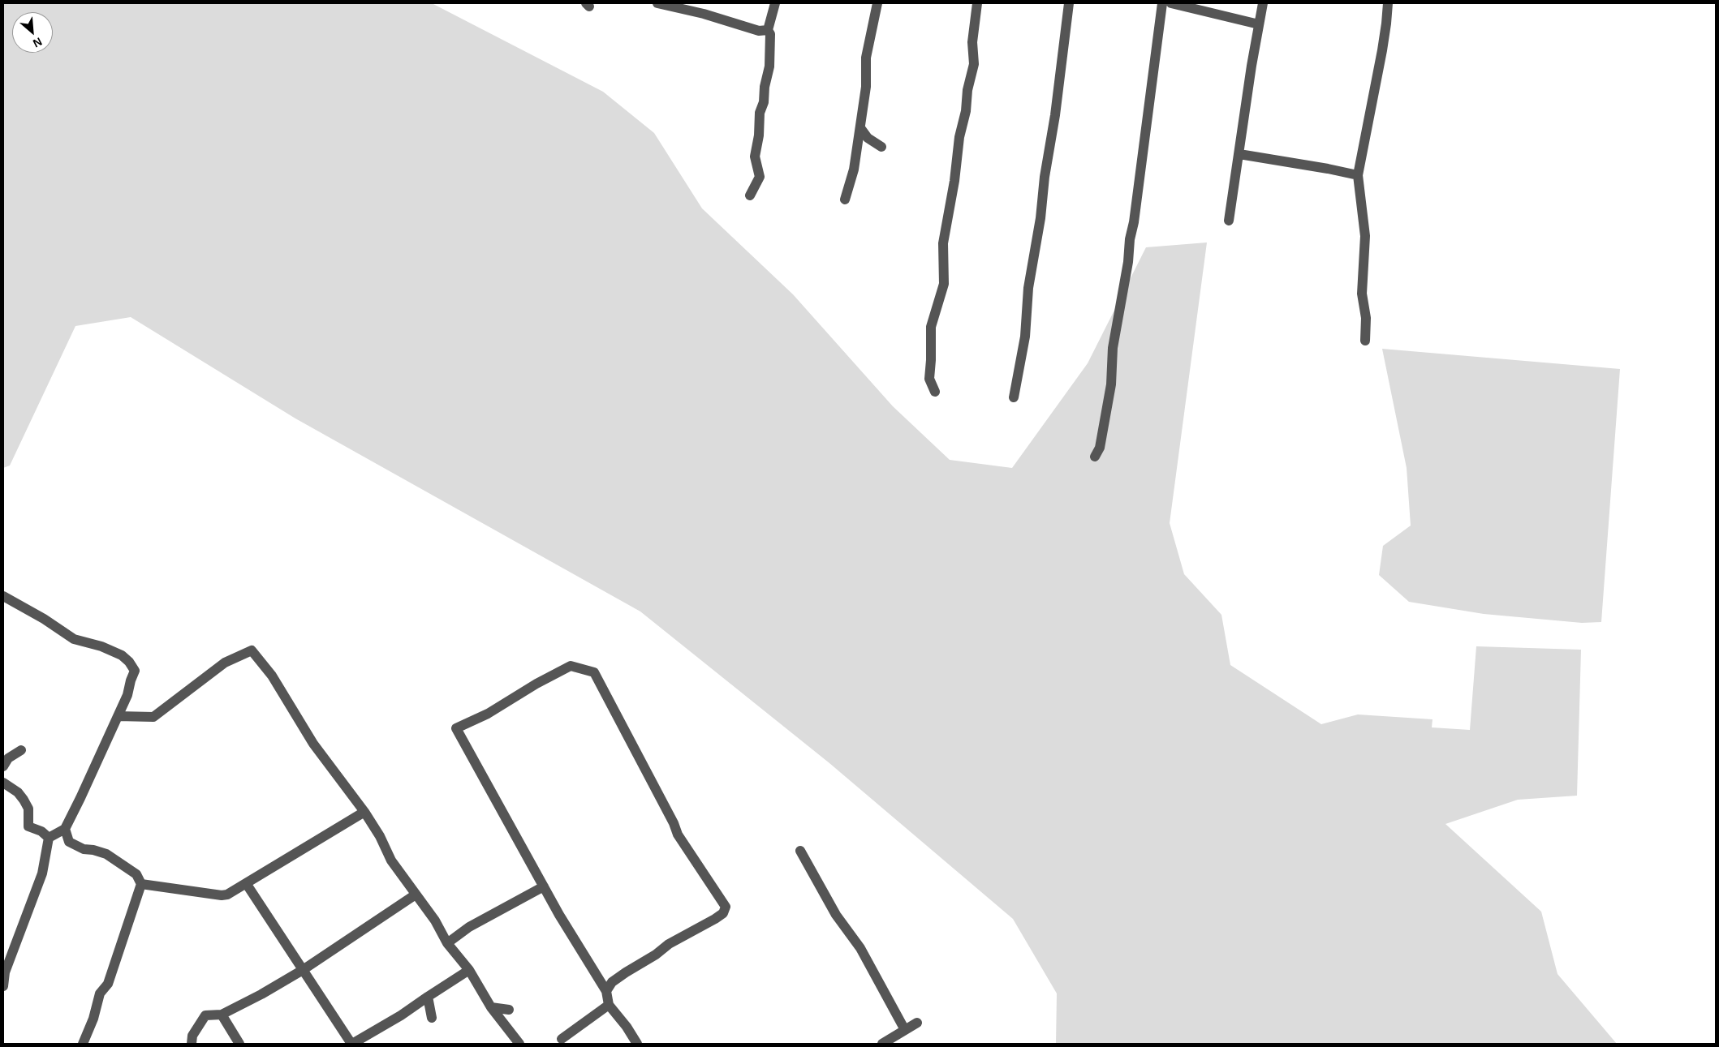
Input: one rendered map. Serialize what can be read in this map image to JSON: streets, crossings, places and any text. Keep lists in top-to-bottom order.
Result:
{
  "north": "bottom right"
}
